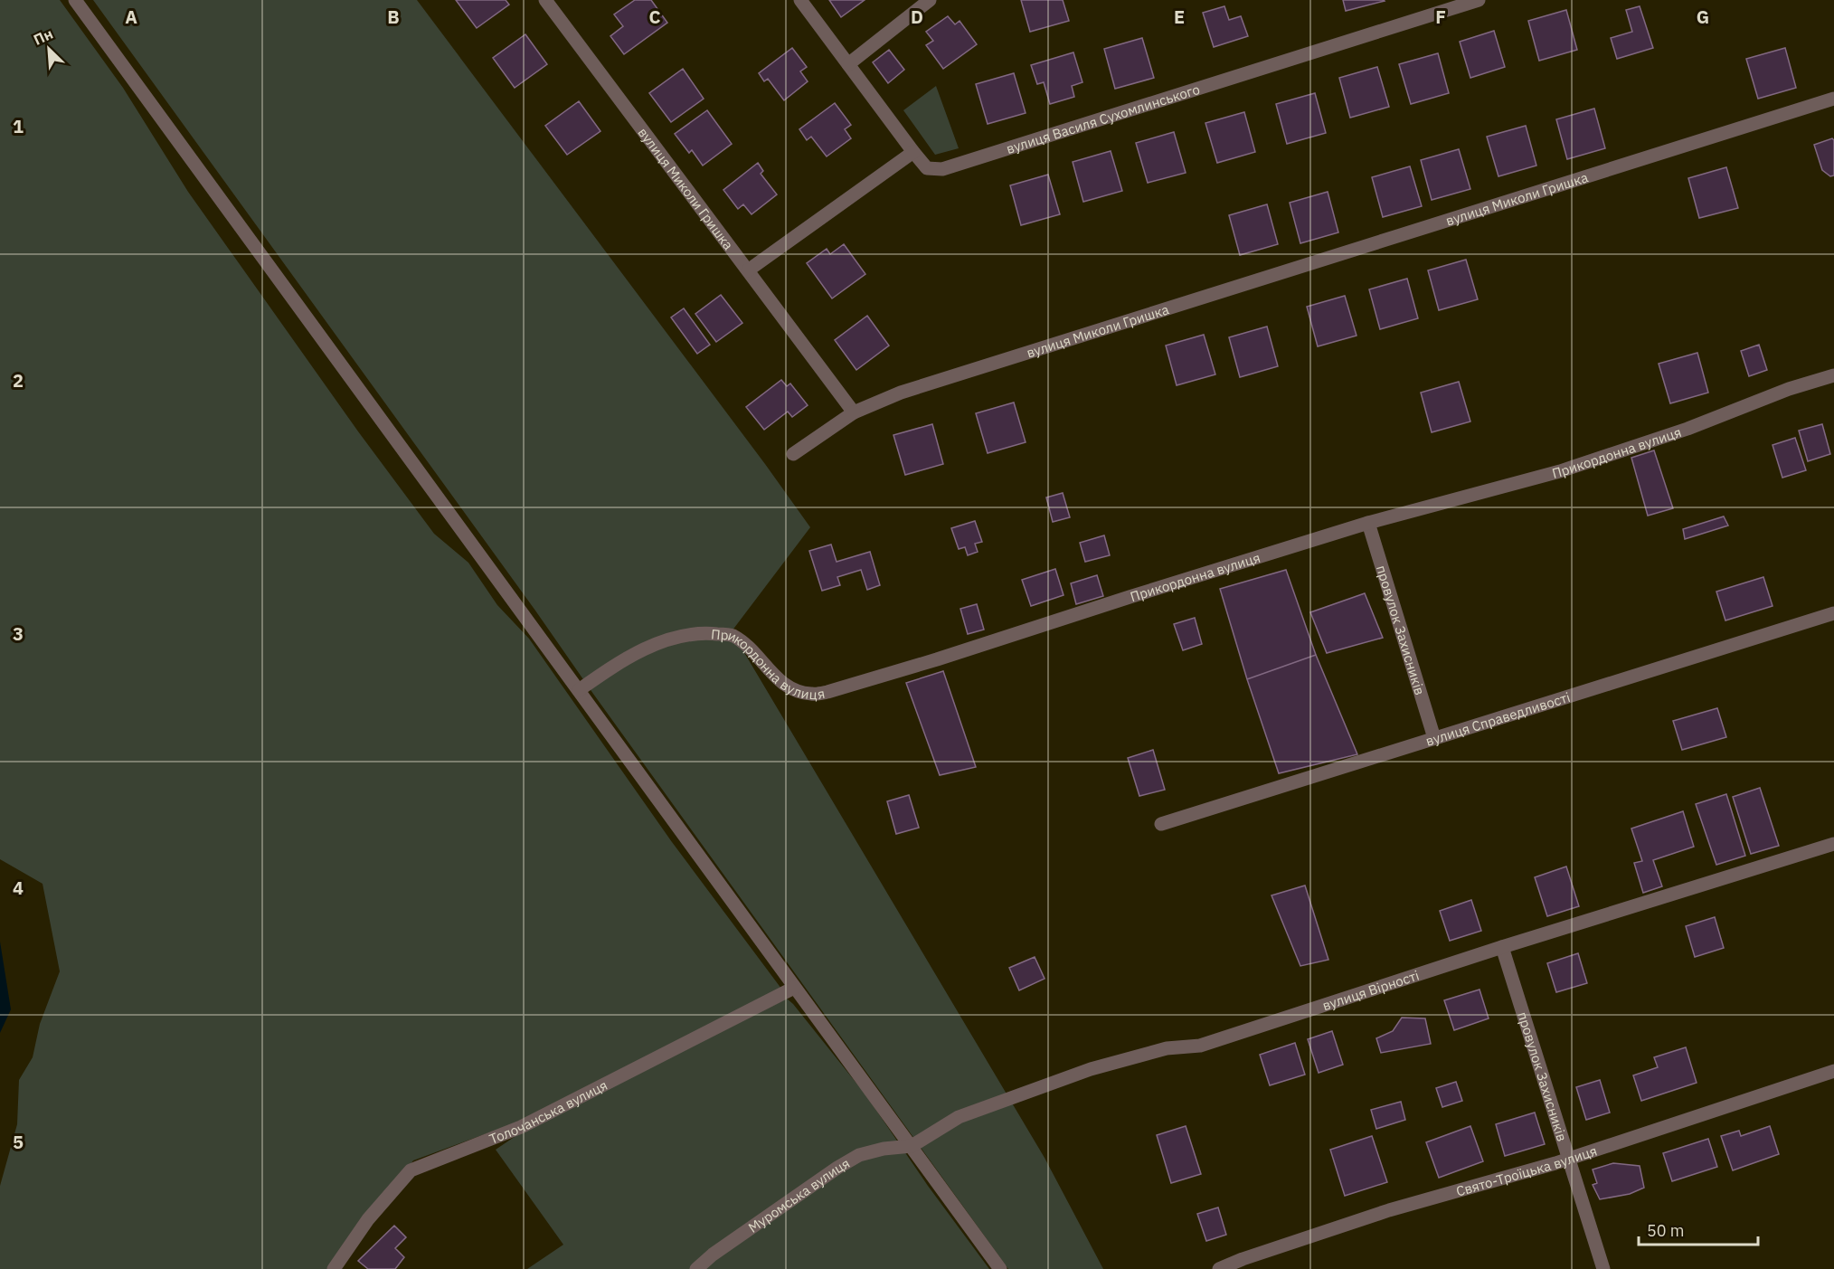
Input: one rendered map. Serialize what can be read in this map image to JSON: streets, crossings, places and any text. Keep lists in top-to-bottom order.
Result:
{
  "streets": {
    "street": [
      "вулиця Василя Сухомлинського",
      "вулиця Миколи Гришка",
      "Прикордонна вулиця",
      "провулок Захисників",
      "вулиця Справедливості",
      "вулиця Вірності",
      "Толочанська вулиця",
      "Свято-Троїцька вулиця",
      "Муромська вулиця"
    ]
  },
  "crossings": [
    ["Прикордонна вулиця", "провулок Захисників"],
    ["провулок Захисників", "вулиця Справедливості"],
    ["провулок Захисників", "вулиця Вірності"],
    ["провулок Захисників", "Свято-Троїцька вулиця"],
    ["вулиця Вірності", "Муромська вулиця"]
  ],
  "scale_bar": "50 m",
  "north": "top left",
  "grid": {
    "columns": [
      "A",
      "B",
      "C",
      "D",
      "E",
      "F",
      "G"
    ],
    "rows": [
      "1",
      "2",
      "3",
      "4",
      "5"
    ]
  }
}
